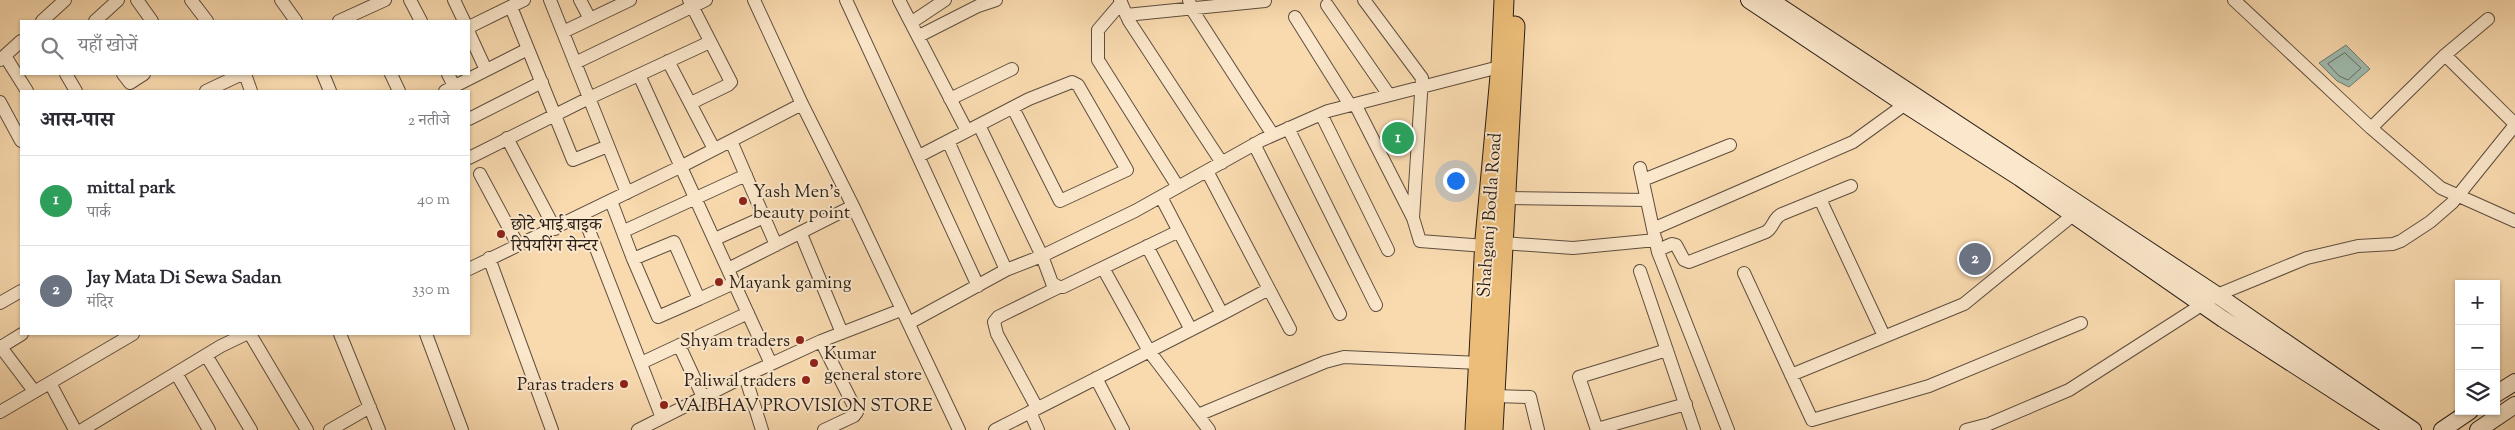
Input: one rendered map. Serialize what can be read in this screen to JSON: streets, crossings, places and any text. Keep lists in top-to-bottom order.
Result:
{
  "streets": {
    "main road": ["Shahganj Bodla Road"]
  },
  "places": [
    "Yash Men's beauty point",
    "छोटे भाई बाइक रिपेयरिंग सेन्टर",
    "Mayank gaming",
    "Shyam traders",
    "Kumar general store",
    "Paliwal traders",
    "Paras traders",
    "VAIBHAV PROVISION STORE"
  ],
  "page": {
    "search": "यहाँ खोजें",
    "heading": ["आस-पास", "2 नतीजे"],
    "pins": ["1", "2"],
    "list": [
      {
        "mark": "1",
        "name": "mittal park",
        "note": "पार्क",
        "value": "40 m"
      },
      {
        "mark": "2",
        "name": "Jay Mata Di Sewa Sadan",
        "note": "मंदिर",
        "value": "330 m"
      }
    ],
    "map_buttons": ["+", "−"]
  }
}
